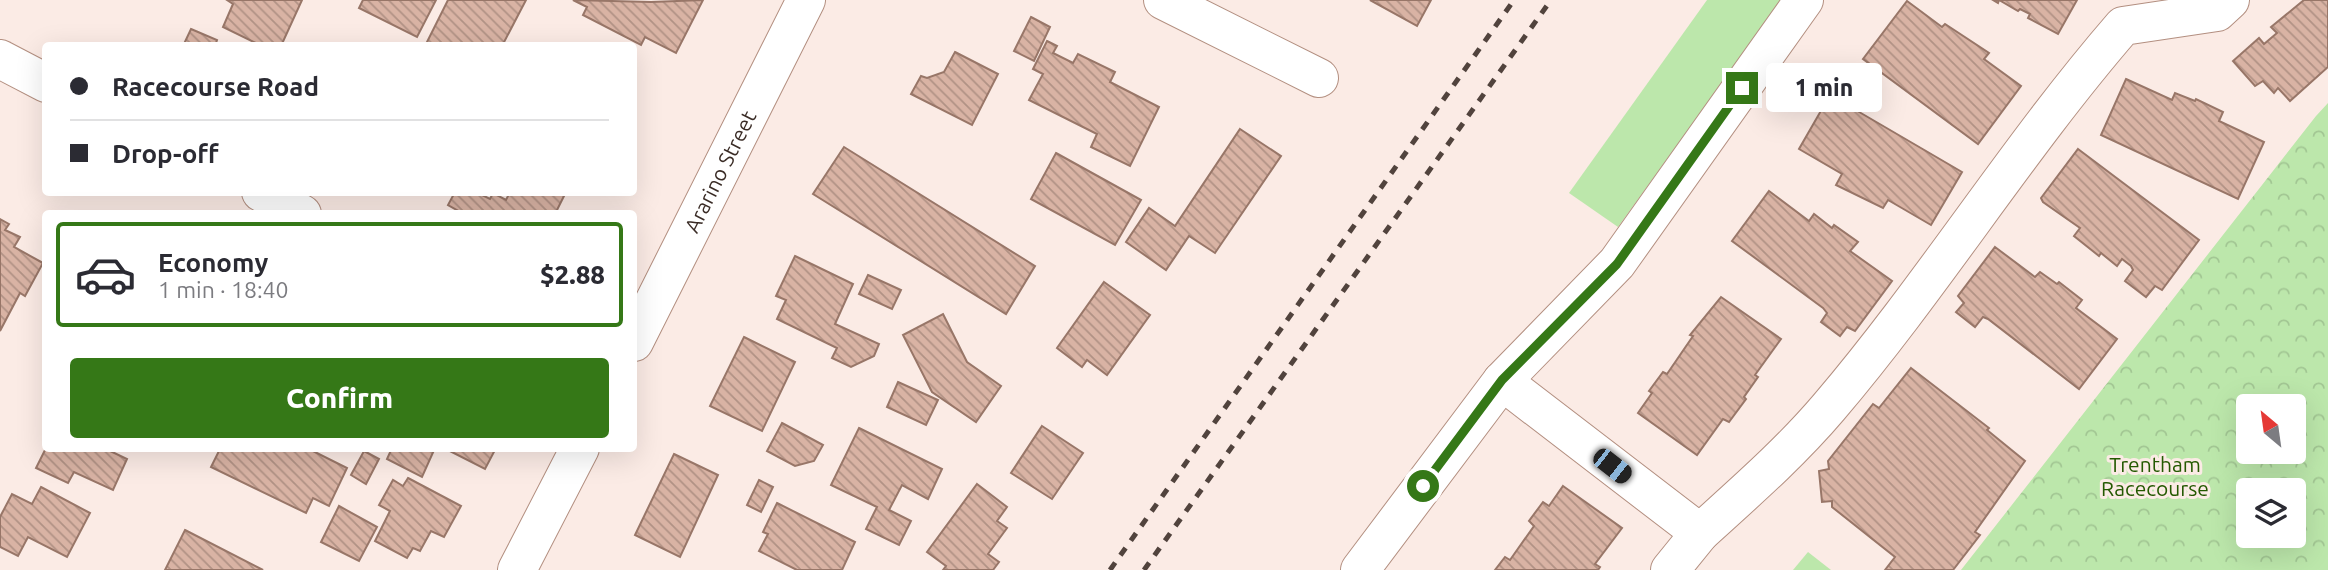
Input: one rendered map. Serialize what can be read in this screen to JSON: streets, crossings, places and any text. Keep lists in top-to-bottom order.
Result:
{
  "streets": {
    "street": ["Ararino Street"]
  },
  "parks": ["Trentham Racecourse"],
  "north": "top left",
  "page": {
    "banner": ["Racecourse Road", "Drop-off"],
    "bubble": "1 min",
    "list": [
      {
        "name": "Economy",
        "note": "1 min · 18:40",
        "value": "$2.88"
      }
    ],
    "buttons": "Confirm"
  }
}
